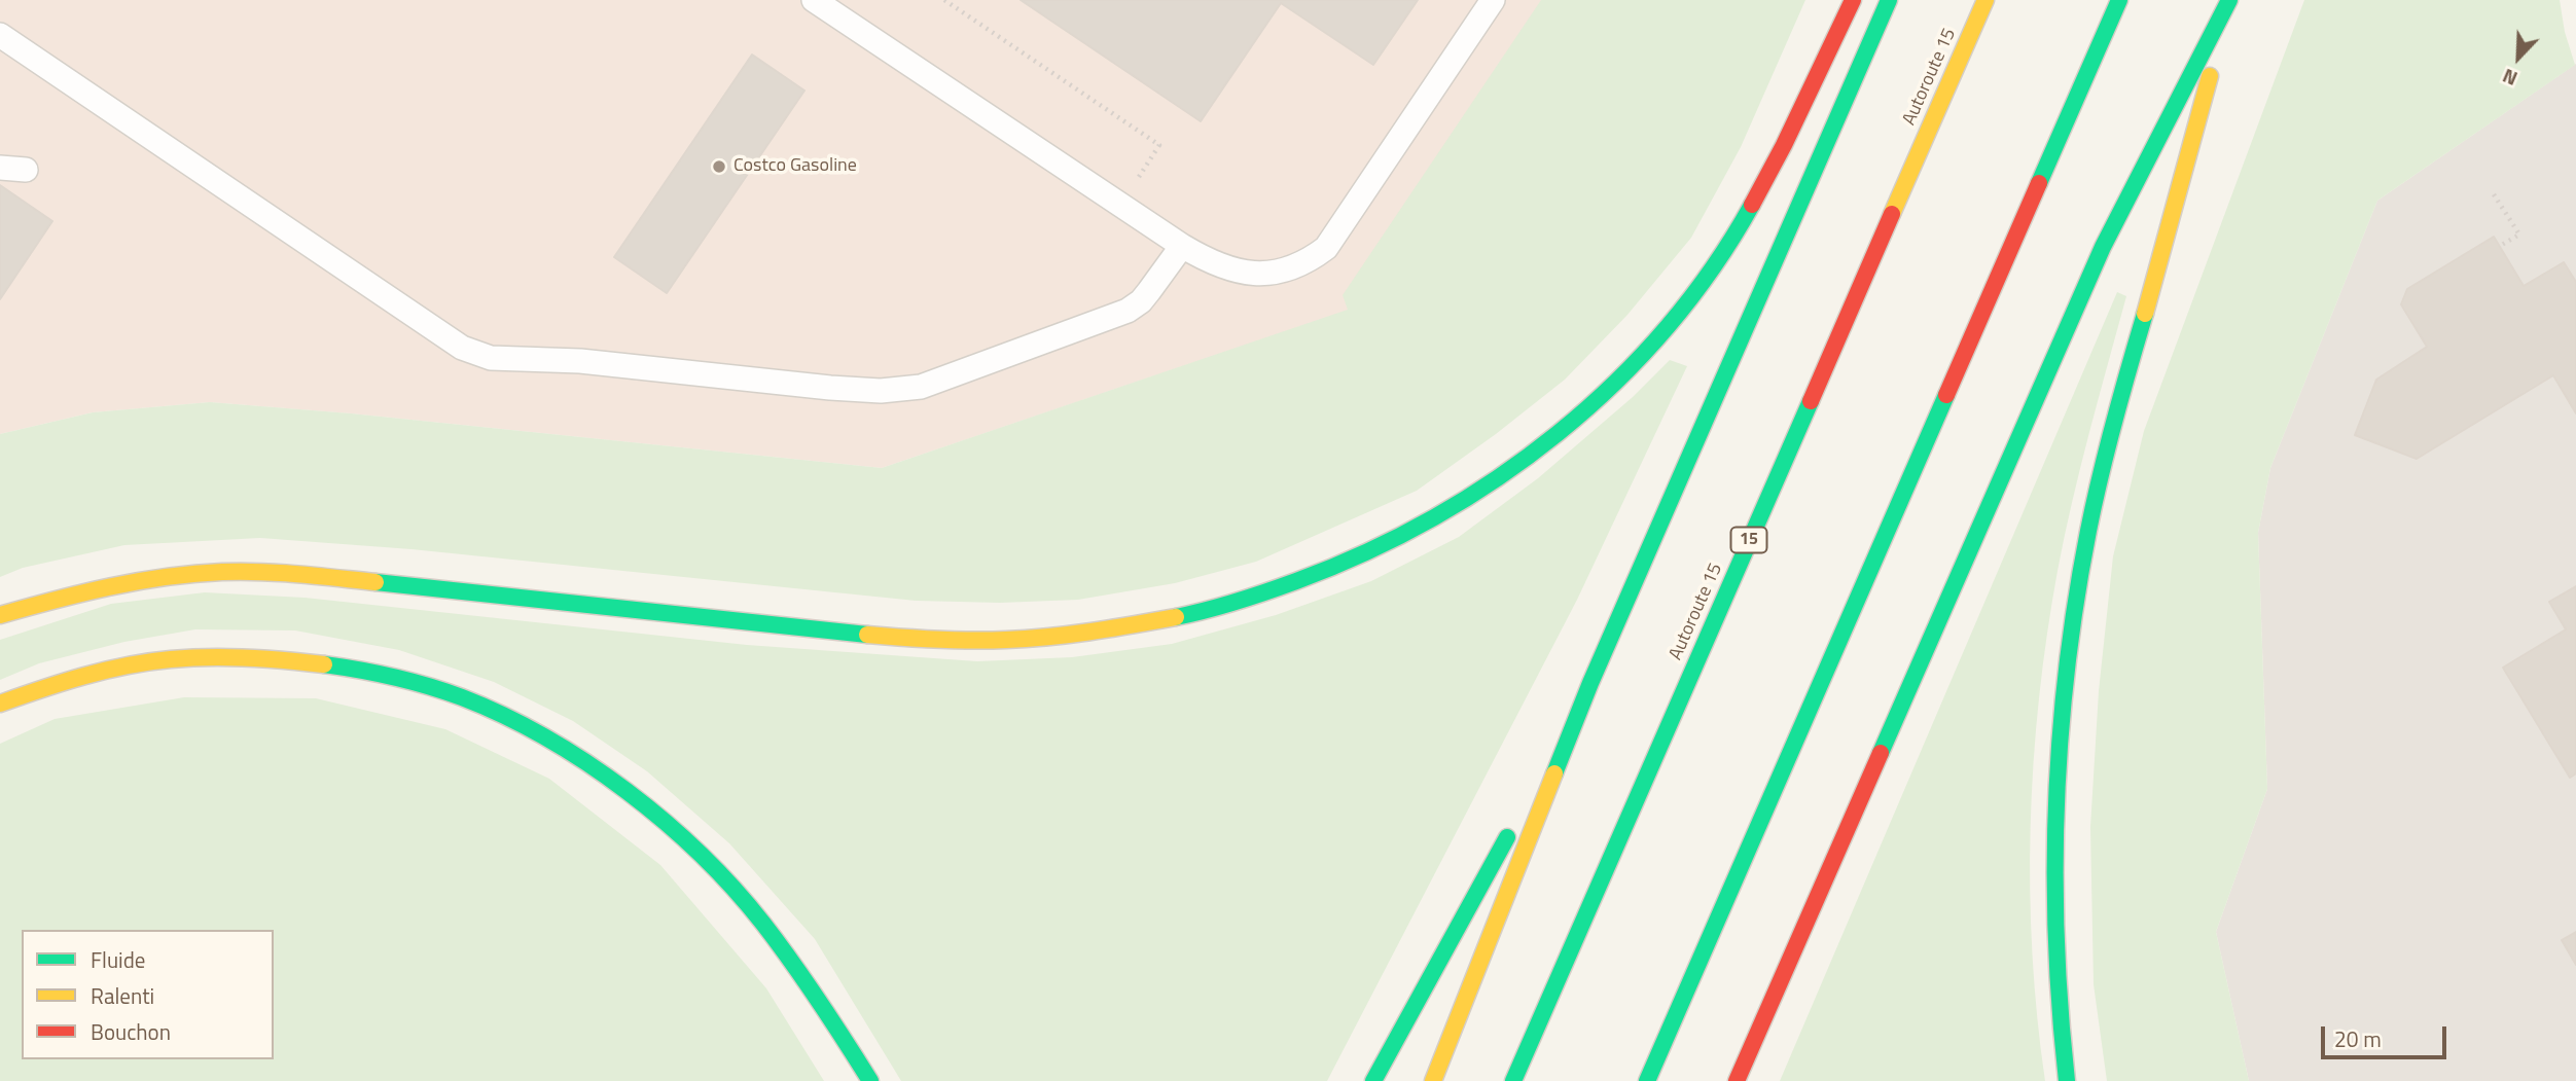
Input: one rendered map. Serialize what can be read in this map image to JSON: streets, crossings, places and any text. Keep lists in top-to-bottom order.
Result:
{
  "streets": {
    "highway": ["Autoroute 15", "15"]
  },
  "places": ["Costco Gasoline"],
  "legend": ["Fluide", "Ralenti", "Bouchon"],
  "scale_bar": "20 m",
  "north": "bottom left"
}
